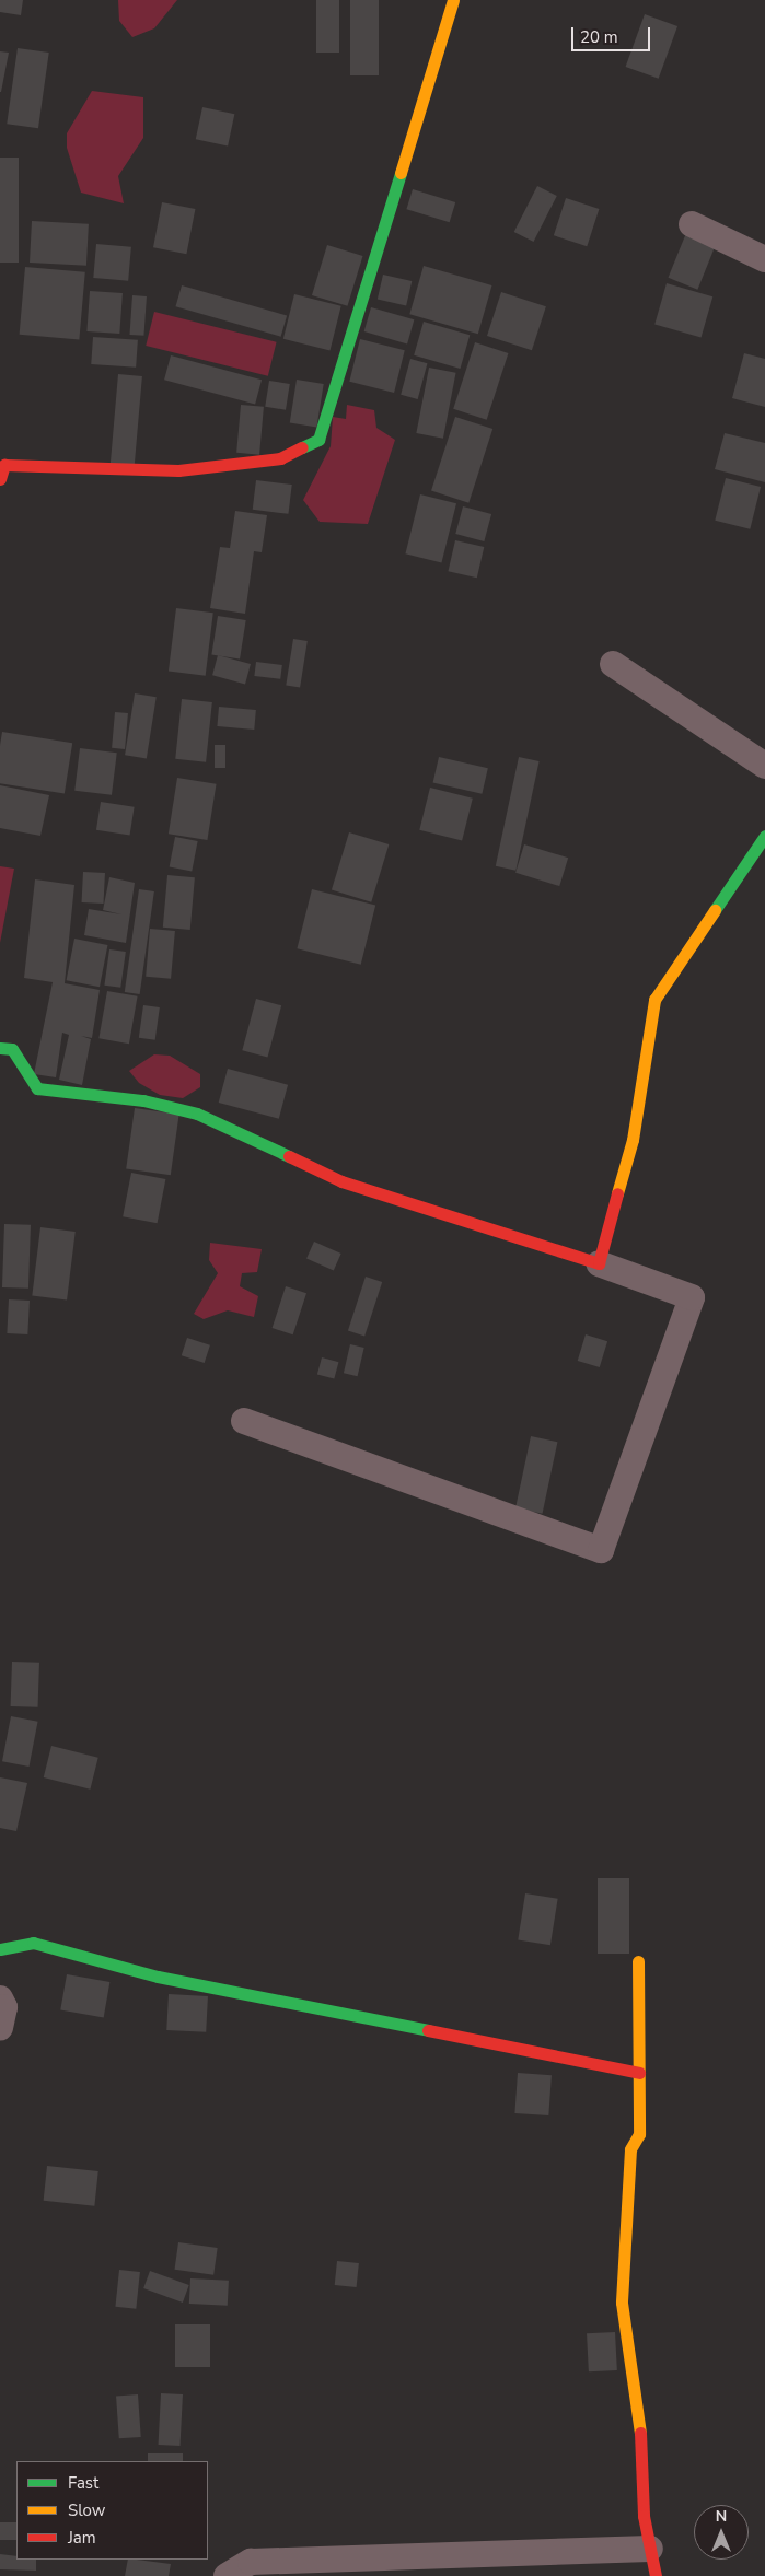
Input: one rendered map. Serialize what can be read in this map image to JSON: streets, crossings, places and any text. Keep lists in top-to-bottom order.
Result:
{
  "legend": ["Fast", "Slow", "Jam"],
  "scale_bar": "20 m",
  "north": "top"
}
